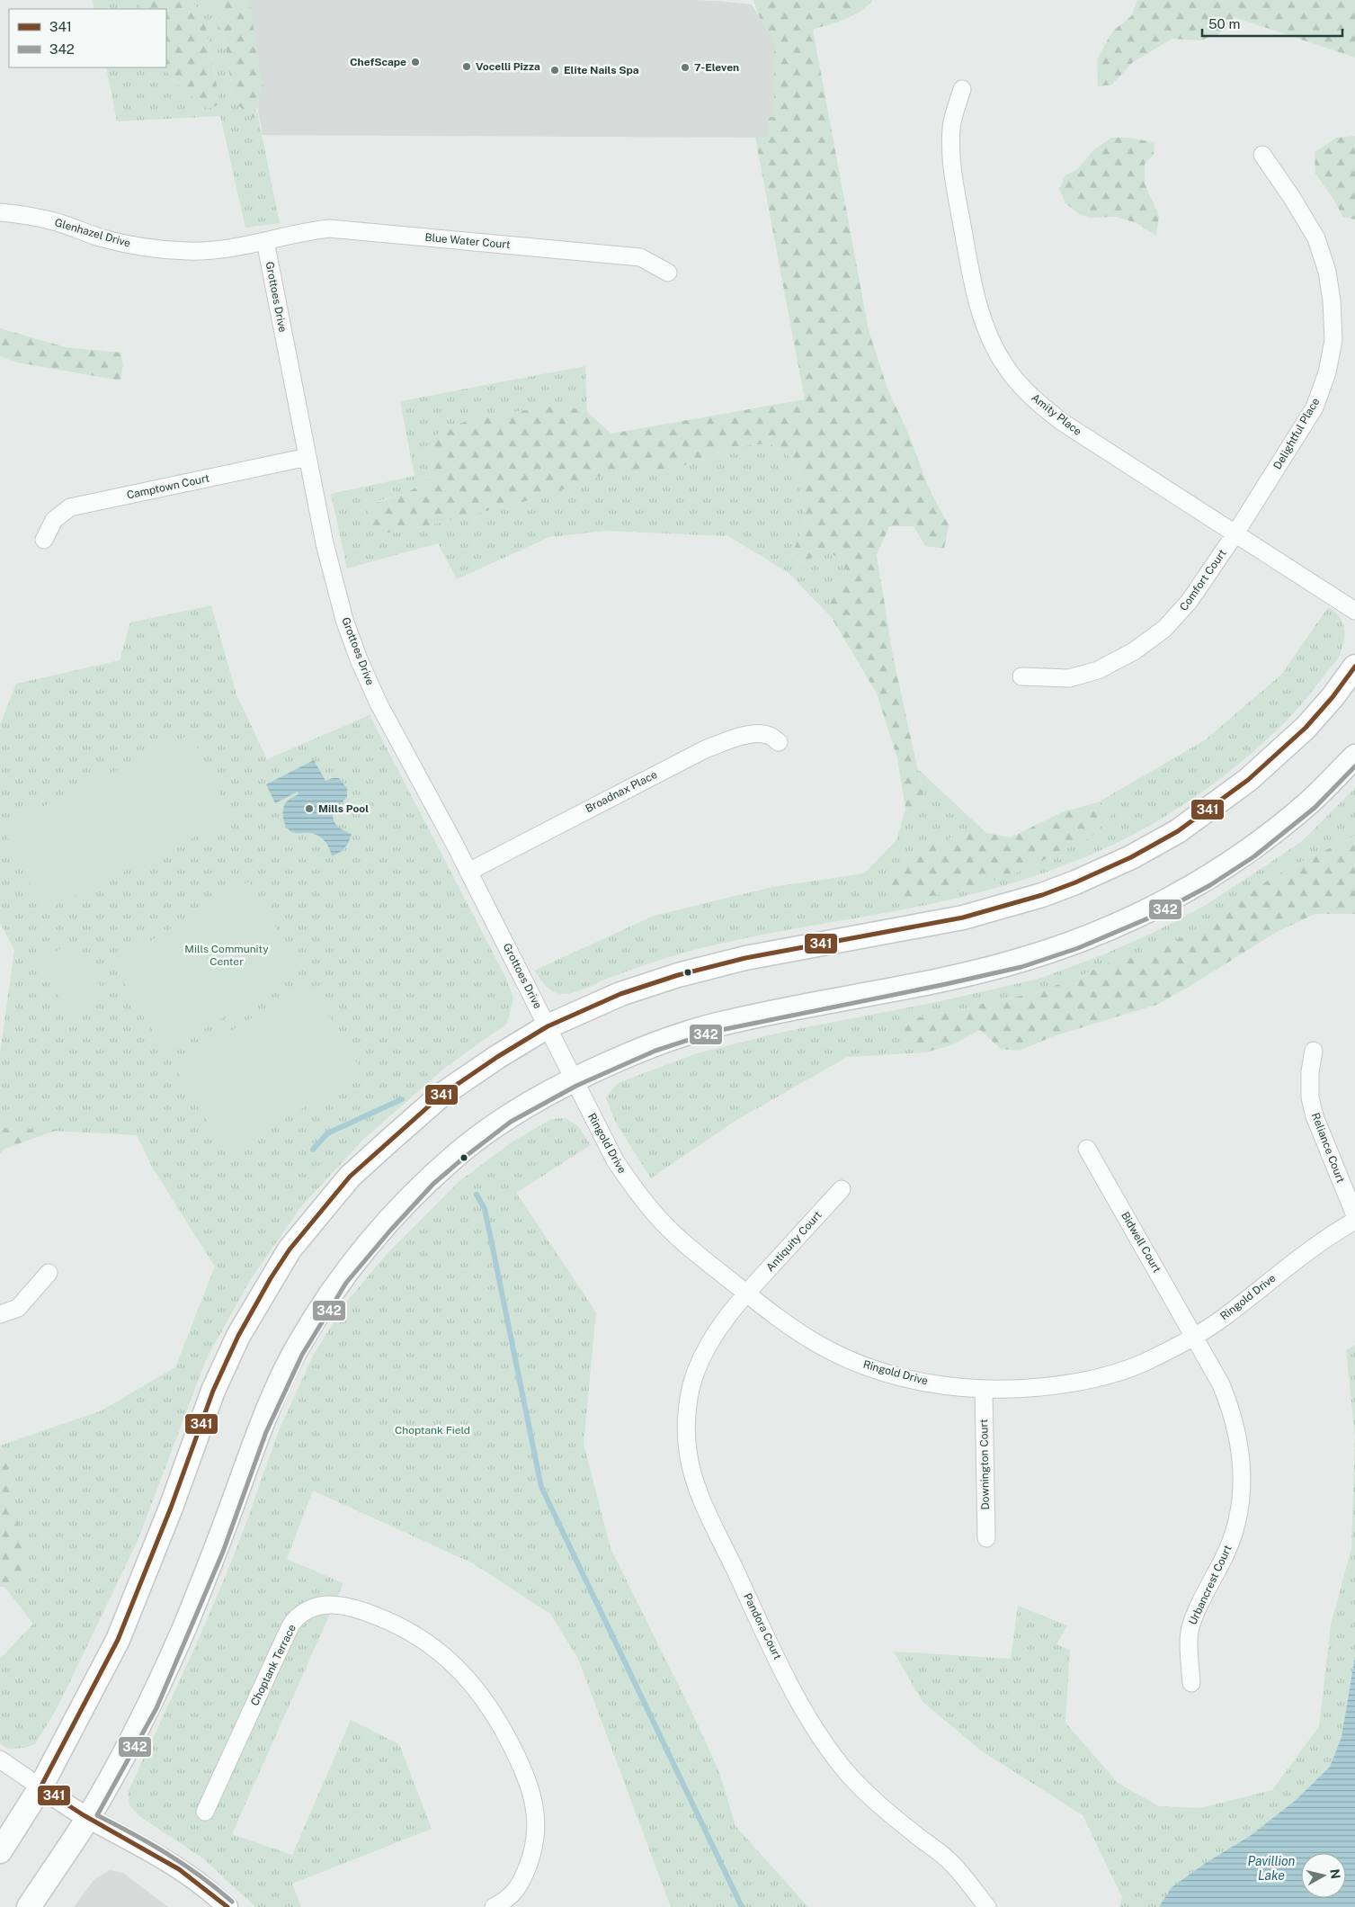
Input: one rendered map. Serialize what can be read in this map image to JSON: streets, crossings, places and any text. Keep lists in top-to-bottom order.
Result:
{
  "streets": {
    "street": [
      "Glenhazel Drive",
      "Blue Water Court",
      "Grottoes Drive",
      "Amity Place",
      "Delightful Place",
      "Camptown Court",
      "Comfort Court",
      "Broadnax Place",
      "Ringold Drive",
      "Reliance Court",
      "Antiquity Court",
      "Bidwell Court",
      "Downington Court",
      "Urbancrest Court",
      "Pandora Court",
      "Choptank Terrace"
    ]
  },
  "crossings": [
    ["Glenhazel Drive", "Blue Water Court"],
    ["Glenhazel Drive", "Grottoes Drive"],
    ["Blue Water Court", "Grottoes Drive"],
    ["Grottoes Drive", "Camptown Court"],
    ["Grottoes Drive", "Broadnax Place"],
    ["Grottoes Drive", "Ringold Drive"],
    ["Amity Place", "Delightful Place"],
    ["Amity Place", "Comfort Court"],
    ["Delightful Place", "Comfort Court"],
    ["Ringold Drive", "Antiquity Court"],
    ["Ringold Drive", "Bidwell Court"],
    ["Ringold Drive", "Downington Court"],
    ["Ringold Drive", "Urbancrest Court"],
    ["Ringold Drive", "Pandora Court"],
    ["Antiquity Court", "Pandora Court"],
    ["Bidwell Court", "Urbancrest Court"]
  ],
  "water": ["Pavillion Lake"],
  "parks": ["Mills Community Center", "Choptank Field"],
  "places": [
    "ChefScape",
    "Vocelli Pizza",
    "7-Eleven",
    "Elite Nails Spa",
    "Mills Pool"
  ],
  "lines": ["transit line 341", "transit line 342"],
  "legend": ["341", "342"],
  "scale_bar": "50 m",
  "north": "right"
}
